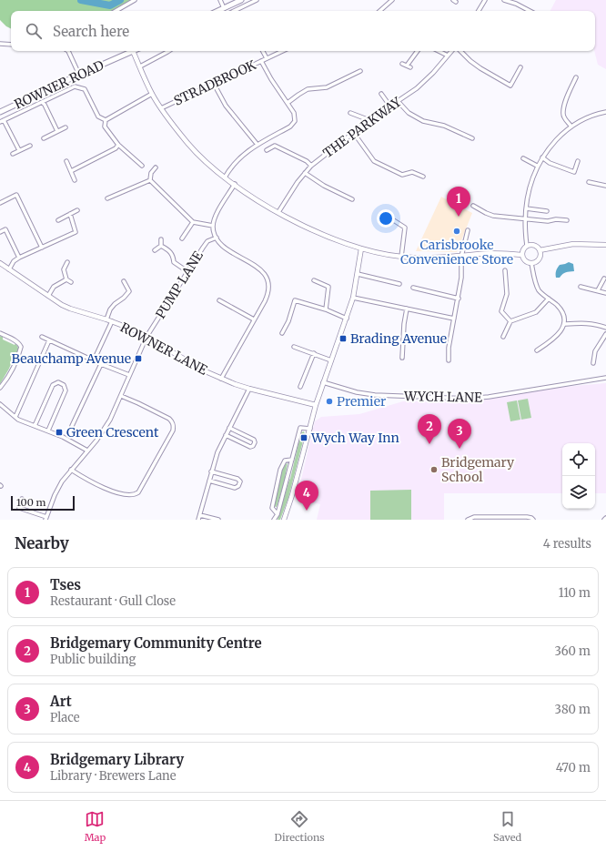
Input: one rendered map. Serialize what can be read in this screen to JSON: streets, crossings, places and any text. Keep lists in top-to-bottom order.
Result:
{
  "streets": {
    "main road": ["ROWNER ROAD"],
    "street": [
      "STRADBROOK",
      "THE PARKWAY",
      "PUMP LANE",
      "ROWNER LANE",
      "WYCH LANE"
    ]
  },
  "crossings": [
    ["PUMP LANE", "ROWNER LANE"]
  ],
  "places": {
    "other": ["Carisbrooke Convenience Store", "Premier", "Bridgemary School"],
    "transit": [
      "Brading Avenue",
      "Beauchamp Avenue",
      "Green Crescent",
      "Wych Way Inn"
    ]
  },
  "scale_bar": "100 m",
  "page": {
    "search": "Search here",
    "pins": [
      "1",
      "2",
      "3",
      "4"
    ],
    "scale": "100 m",
    "heading": ["Nearby", "4 results"],
    "list": [
      {
        "mark": "1",
        "name": "Tses",
        "note": "Restaurant · Gull Close",
        "value": "110 m"
      },
      {
        "mark": "2",
        "name": "Bridgemary Community Centre",
        "note": "Public building",
        "value": "360 m"
      },
      {
        "mark": "3",
        "name": "Art",
        "note": "Place",
        "value": "380 m"
      },
      {
        "mark": "4",
        "name": "Bridgemary Library",
        "note": "Library · Brewers Lane",
        "value": "470 m"
      }
    ],
    "nav": ["Map", "Directions", "Saved"]
  }
}
